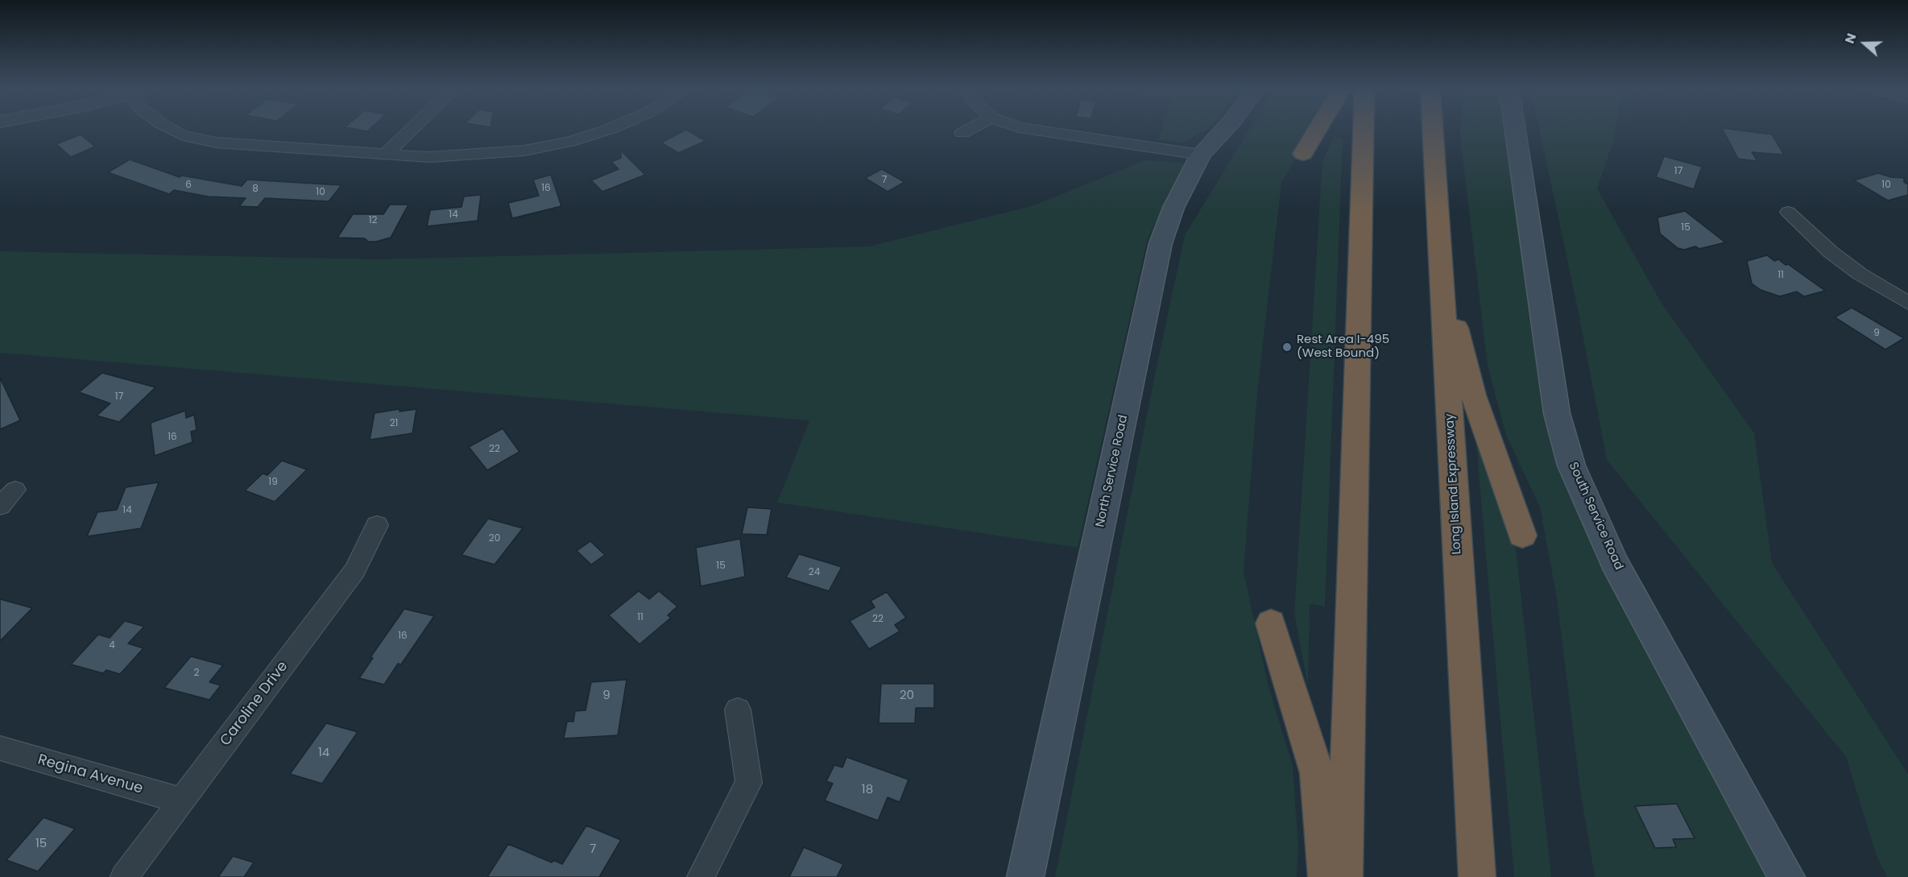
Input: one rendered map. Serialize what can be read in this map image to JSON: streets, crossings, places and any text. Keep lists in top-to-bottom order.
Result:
{
  "streets": {
    "highway": ["Long Island Expressway"],
    "main road": ["North Service Road", "South Service Road"],
    "street": ["Caroline Drive", "Regina Avenue"]
  },
  "crossings": [
    ["Caroline Drive", "Regina Avenue"]
  ],
  "places": ["Rest Area I-495 (West Bound)"],
  "house_numbers": [
    "17",
    "7",
    "6",
    "10",
    "16",
    "8",
    "10",
    "14",
    "12",
    "15",
    "11",
    "9",
    "17",
    "21",
    "16",
    "22",
    "19",
    "14",
    "20",
    "15",
    "24",
    "11",
    "22",
    "16",
    "4",
    "2",
    "9",
    "20",
    "14",
    "18",
    "15",
    "7"
  ],
  "north": "left"
}
